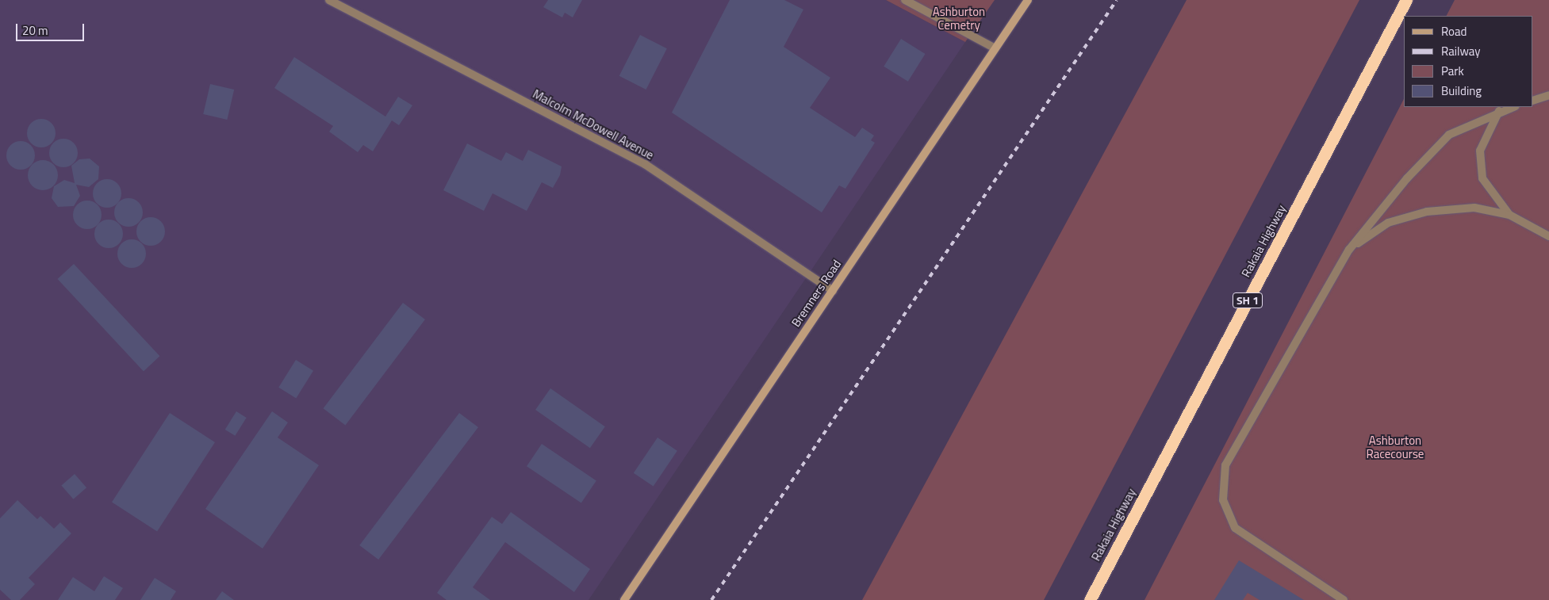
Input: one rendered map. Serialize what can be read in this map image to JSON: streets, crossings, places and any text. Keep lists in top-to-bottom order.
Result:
{
  "streets": {
    "highway": ["Rakaia Highway", "SH 1"],
    "street": ["Malcolm McDowell Avenue", "Bremners Road"]
  },
  "crossings": [
    ["Malcolm McDowell Avenue", "Bremners Road"]
  ],
  "parks": ["Ashburton Cemetry", "Ashburton Racecourse"],
  "legend": [
    "Road",
    "Railway",
    "Park",
    "Building"
  ],
  "scale_bar": "20 m"
}
